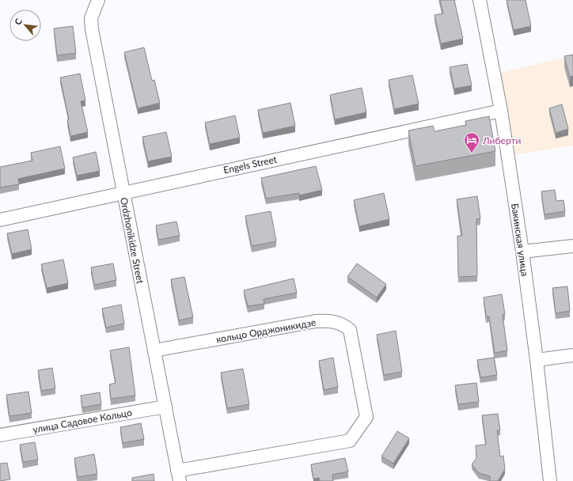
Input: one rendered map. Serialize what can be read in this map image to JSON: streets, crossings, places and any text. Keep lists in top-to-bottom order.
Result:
{
  "streets": {
    "street": [
      "Engels Street",
      "Бакинская улица",
      "Ordzhonikidze Street",
      "кольцо Орджоникидзе",
      "улица Садовое Кольцо"
    ]
  },
  "crossings": [
    ["Engels Street", "Бакинская улица"],
    ["Engels Street", "Ordzhonikidze Street"],
    ["Ordzhonikidze Street", "кольцо Орджоникидзе"],
    ["Ordzhonikidze Street", "улица Садовое Кольцо"]
  ],
  "places": {
    "hotel": ["Либерти"]
  },
  "north": "top left"
}
